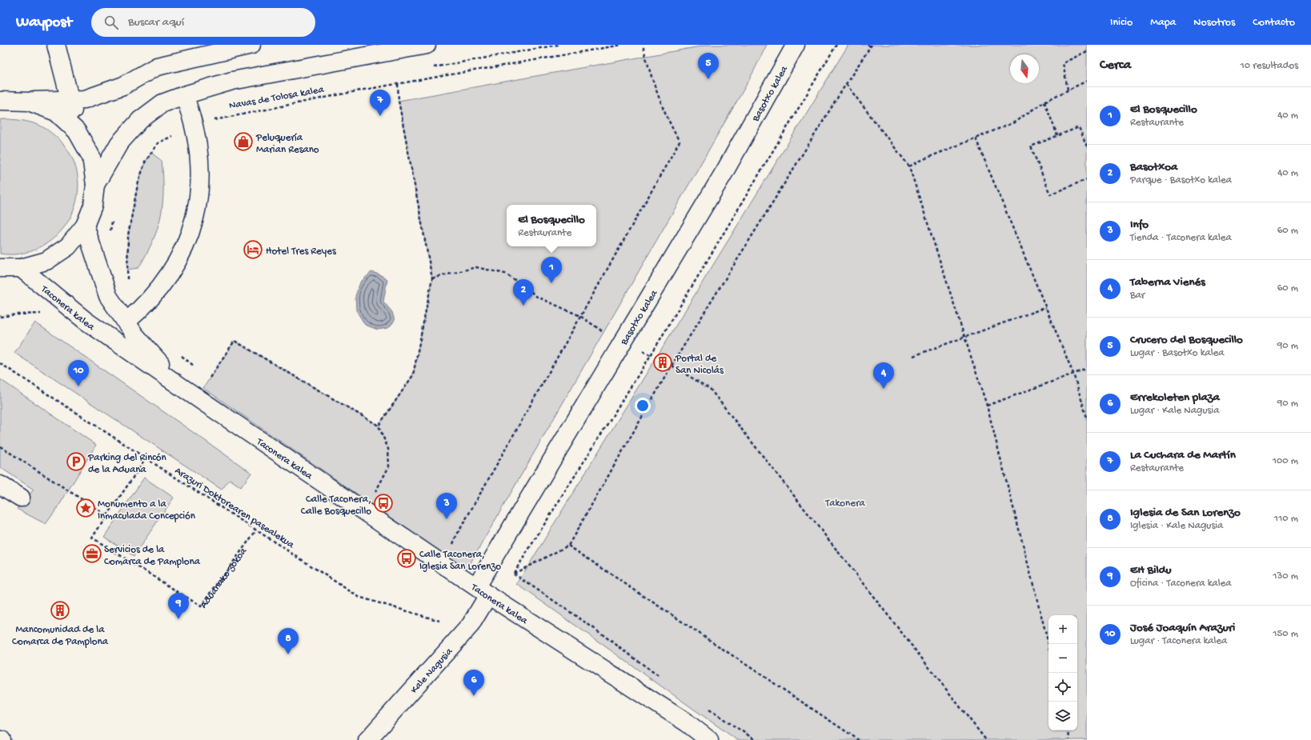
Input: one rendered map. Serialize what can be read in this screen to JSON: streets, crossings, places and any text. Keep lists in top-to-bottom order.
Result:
{
  "streets": {
    "street": [
      "Basotxo kalea",
      "Navas de Tolosa kalea",
      "Taconera kalea",
      "Kale Nagusia"
    ],
    "path": ["Arazuri Doktorearen pasealekua", "Aduanako zokoa"]
  },
  "crossings": [
    ["Basotxo kalea", "Taconera kalea"],
    ["Basotxo kalea", "Kale Nagusia"],
    ["Taconera kalea", "Kale Nagusia"],
    ["Arazuri Doktorearen pasealekua", "Aduanako zokoa"]
  ],
  "parks": ["Takonera"],
  "places": {
    "shop": ["Peluquería Marian Resano"],
    "hotel": ["Hotel Tres Reyes"],
    "building": ["Portal de San Nicolás", "Mancomunidad de la Comarca de Pamplona"],
    "parking": ["Parking del Rincón de la Aduana"],
    "bus stop": ["Calle Taconera, Calle Bosquecillo", "Calle Taconera, Iglesia San Lorenzo"],
    "place": ["Monumento a la Inmaculada Concepción"],
    "office": ["Servicios de la Comarca de Pamplona"]
  },
  "north": "bottom",
  "page": {
    "header": "Waypost",
    "search": "Buscar aquí",
    "nav": [
      "Inicio",
      "Mapa",
      "Nosotros",
      "Contacto"
    ],
    "heading": ["Cerca", "10 resultados"],
    "pins": [
      "5",
      "7",
      "1",
      "2",
      "10",
      "4",
      "3",
      "9",
      "8",
      "6"
    ],
    "list": [
      {
        "mark": "1",
        "name": "El Bosquecillo",
        "note": "Restaurante",
        "value": "40 m"
      },
      {
        "mark": "2",
        "name": "Basotxoa",
        "note": "Parque · Basotxo kalea",
        "value": "40 m"
      },
      {
        "mark": "3",
        "name": "Info",
        "note": "Tienda · Taconera kalea",
        "value": "60 m"
      },
      {
        "mark": "4",
        "name": "Taberna Vienés",
        "note": "Bar",
        "value": "60 m"
      },
      {
        "mark": "5",
        "name": "Crucero del Bosquecillo",
        "note": "Lugar · Basotxo kalea",
        "value": "90 m"
      },
      {
        "mark": "6",
        "name": "Errekoleten plaza",
        "note": "Lugar · Kale Nagusia",
        "value": "90 m"
      },
      {
        "mark": "7",
        "name": "La Cuchara de Martín",
        "note": "Restaurante",
        "value": "100 m"
      },
      {
        "mark": "8",
        "name": "Iglesia de San Lorenzo",
        "note": "Iglesia · Kale Nagusia",
        "value": "110 m"
      },
      {
        "mark": "9",
        "name": "EH Bildu",
        "note": "Oficina · Taconera kalea",
        "value": "130 m"
      },
      {
        "mark": "10",
        "name": "José Joaquín Arazuri",
        "note": "Lugar · Taconera kalea",
        "value": "150 m"
      }
    ],
    "popup": ["El Bosquecillo", "Restaurante"],
    "map_buttons": ["+", "−"]
  }
}
